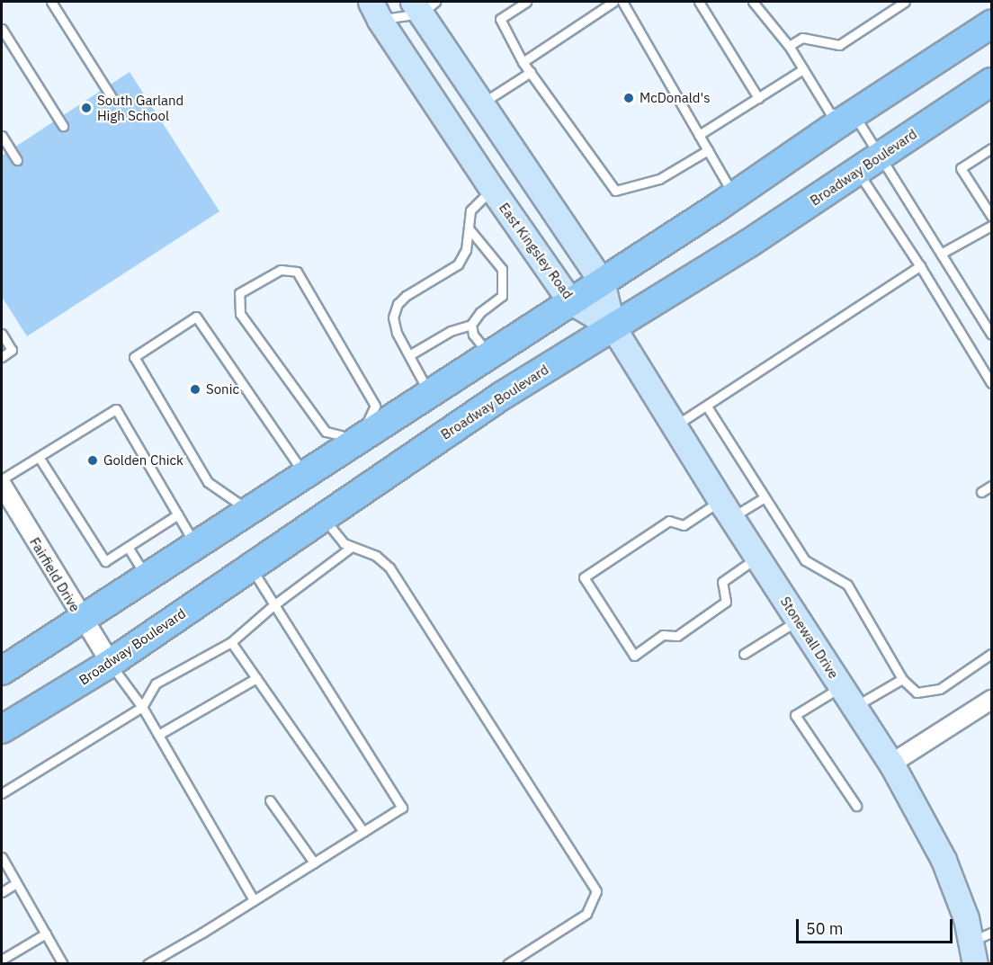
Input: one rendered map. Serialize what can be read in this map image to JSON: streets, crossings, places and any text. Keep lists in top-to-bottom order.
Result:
{
  "streets": {
    "main road": ["Broadway Boulevard", "East Kingsley Road", "Stonewall Drive"],
    "street": ["Fairfield Drive"]
  },
  "crossings": [
    ["Broadway Boulevard", "East Kingsley Road"],
    ["Broadway Boulevard", "Fairfield Drive"],
    ["Broadway Boulevard", "Stonewall Drive"],
    ["East Kingsley Road", "Stonewall Drive"]
  ],
  "places": [
    "McDonald's",
    "South Garland High School",
    "Sonic",
    "Golden Chick"
  ],
  "scale_bar": "50 m"
}
